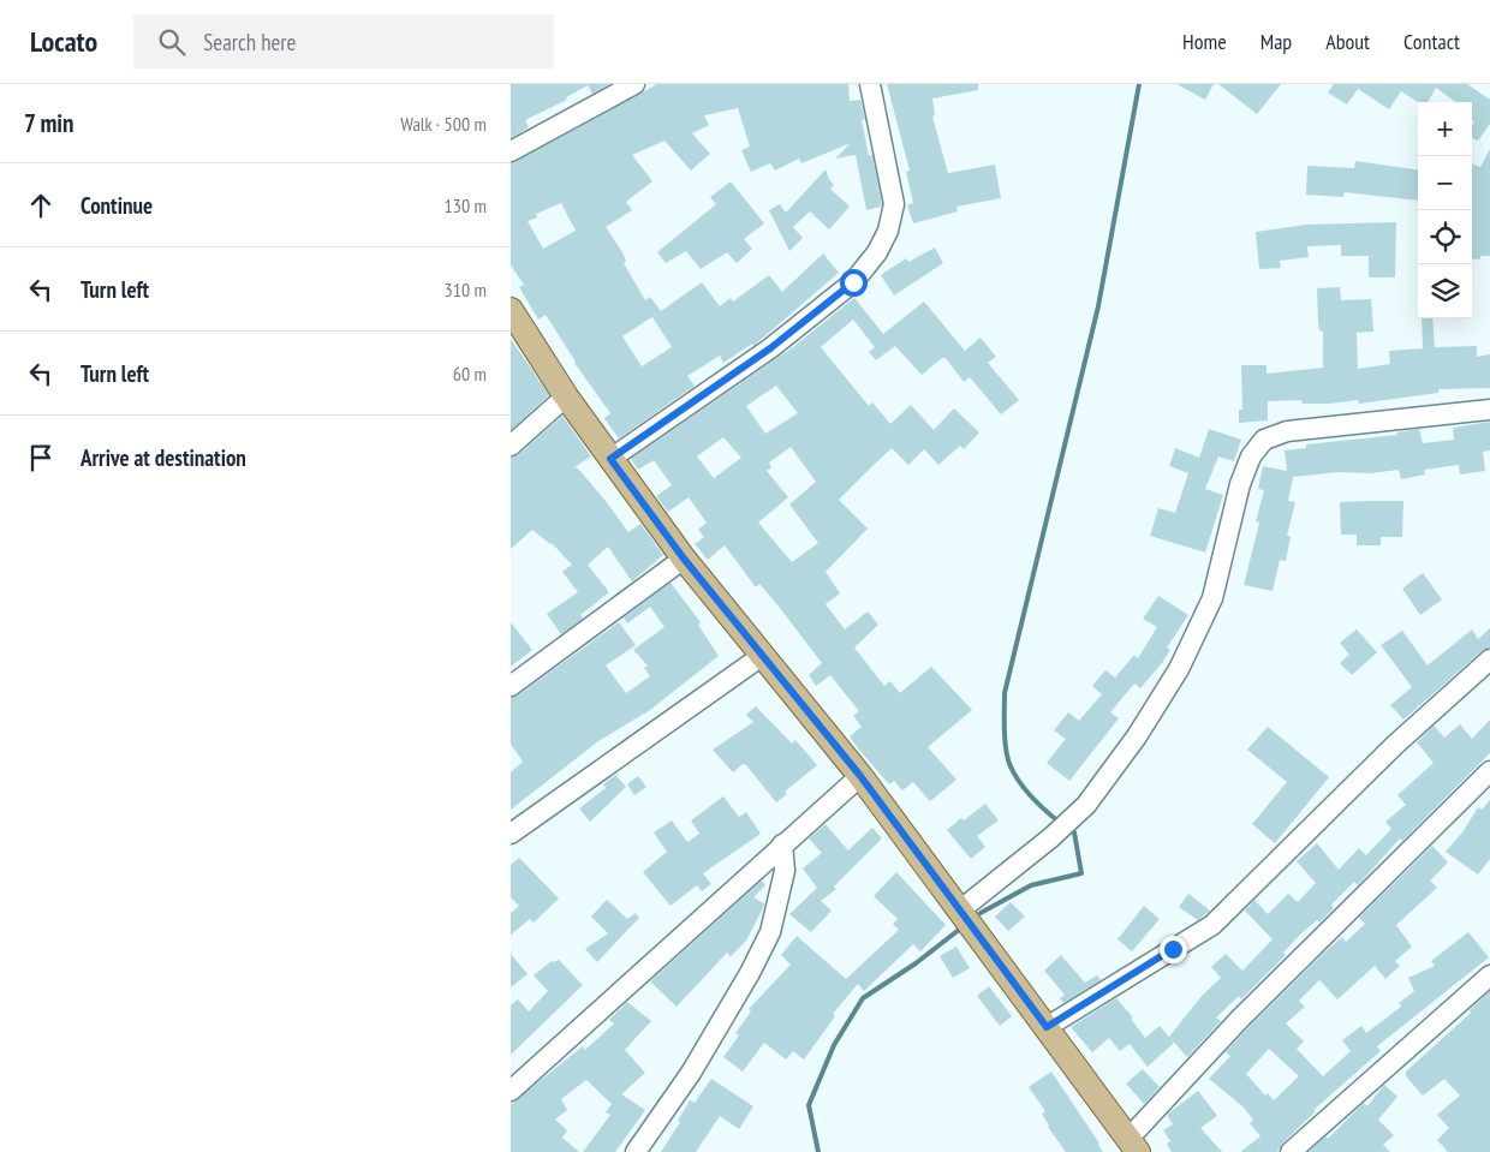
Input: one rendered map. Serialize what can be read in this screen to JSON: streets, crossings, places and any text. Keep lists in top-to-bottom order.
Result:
{
  "page": {
    "header": "Locato",
    "search": "Search here",
    "nav": [
      "Home",
      "Map",
      "About",
      "Contact"
    ],
    "heading": ["7 min", "Walk · 500 m"],
    "map_buttons": ["+", "−"],
    "list": [
      ["Continue", "130 m"],
      ["Turn left", "310 m"],
      ["Turn left", "60 m"],
      "Arrive at destination"
    ]
  }
}
